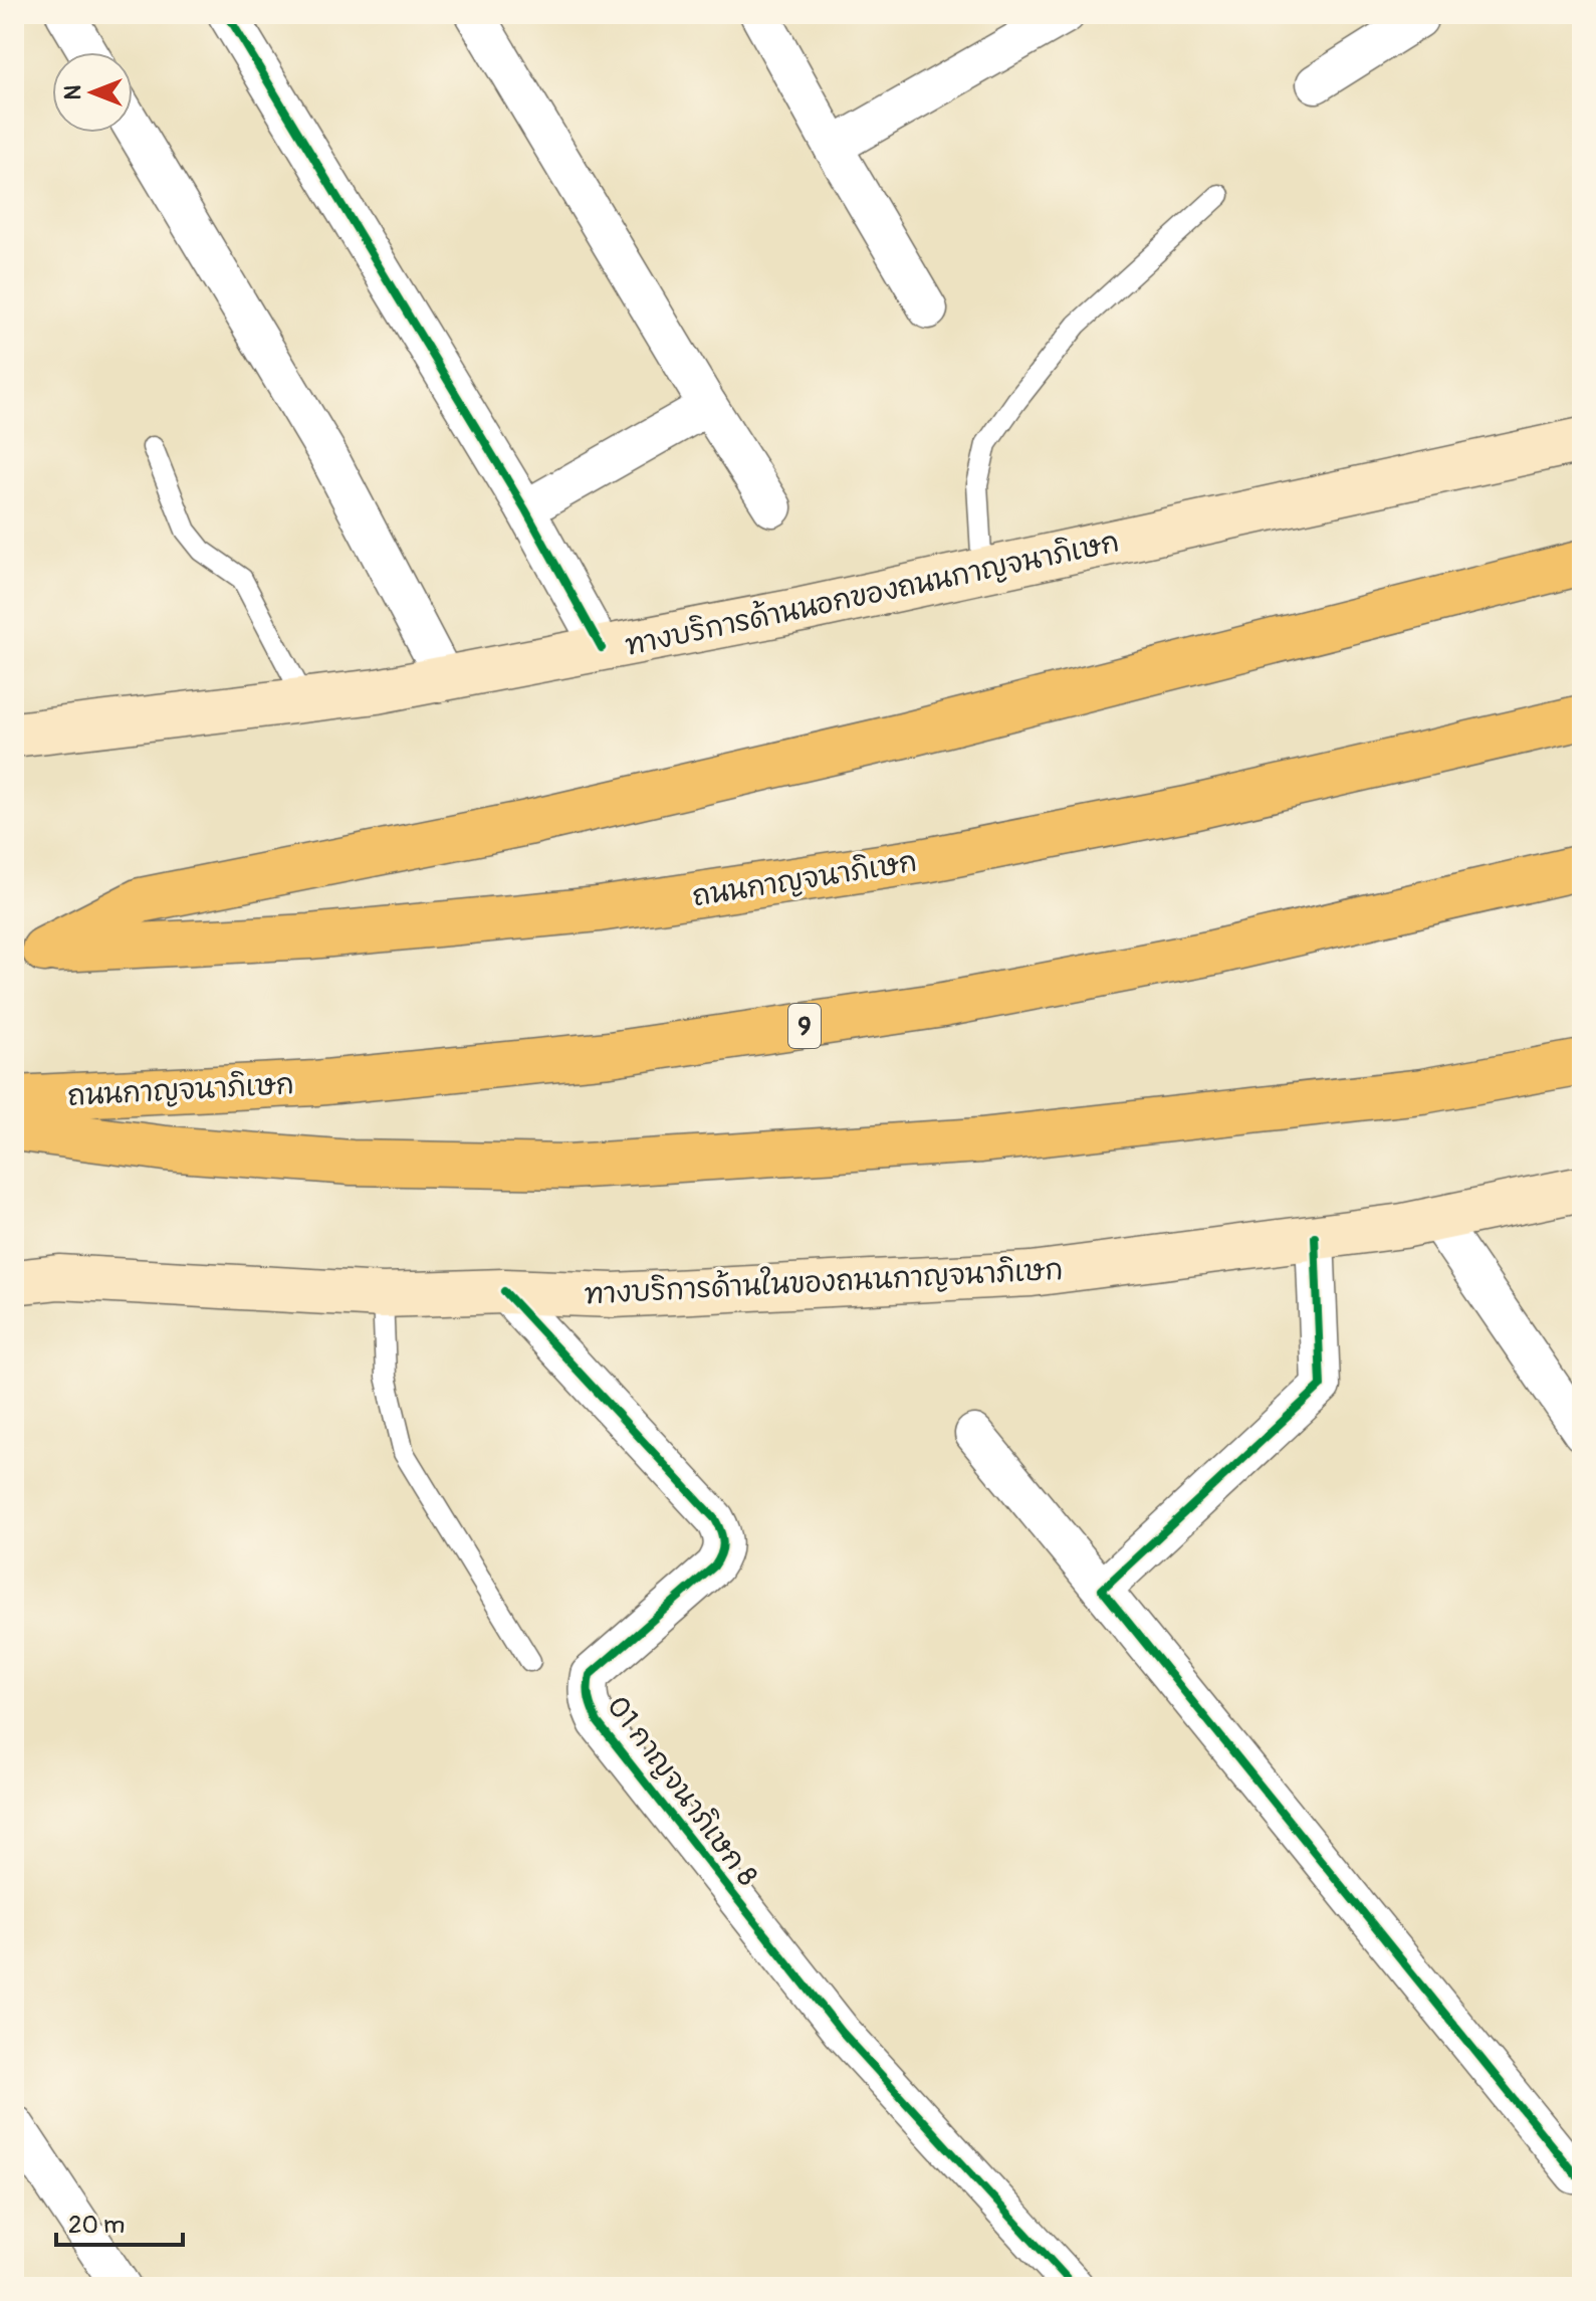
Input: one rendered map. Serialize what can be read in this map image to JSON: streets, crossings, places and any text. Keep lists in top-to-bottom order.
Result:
{
  "streets": {
    "highway": ["ถนนกาญจนาภิเษก", "9"],
    "main road": ["ทางบริการด้านนอกของถนนกาญจนาภิเษก", "ทางบริการด้านในของถนนกาญจนาภิเษก"],
    "street": ["01 กาญจนาภิเษก 8"]
  },
  "crossings": [
    ["ทางบริการด้านในของถนนกาญจนาภิเษก", "01 กาญจนาภิเษก 8"]
  ],
  "scale_bar": "20 m",
  "north": "left"
}
